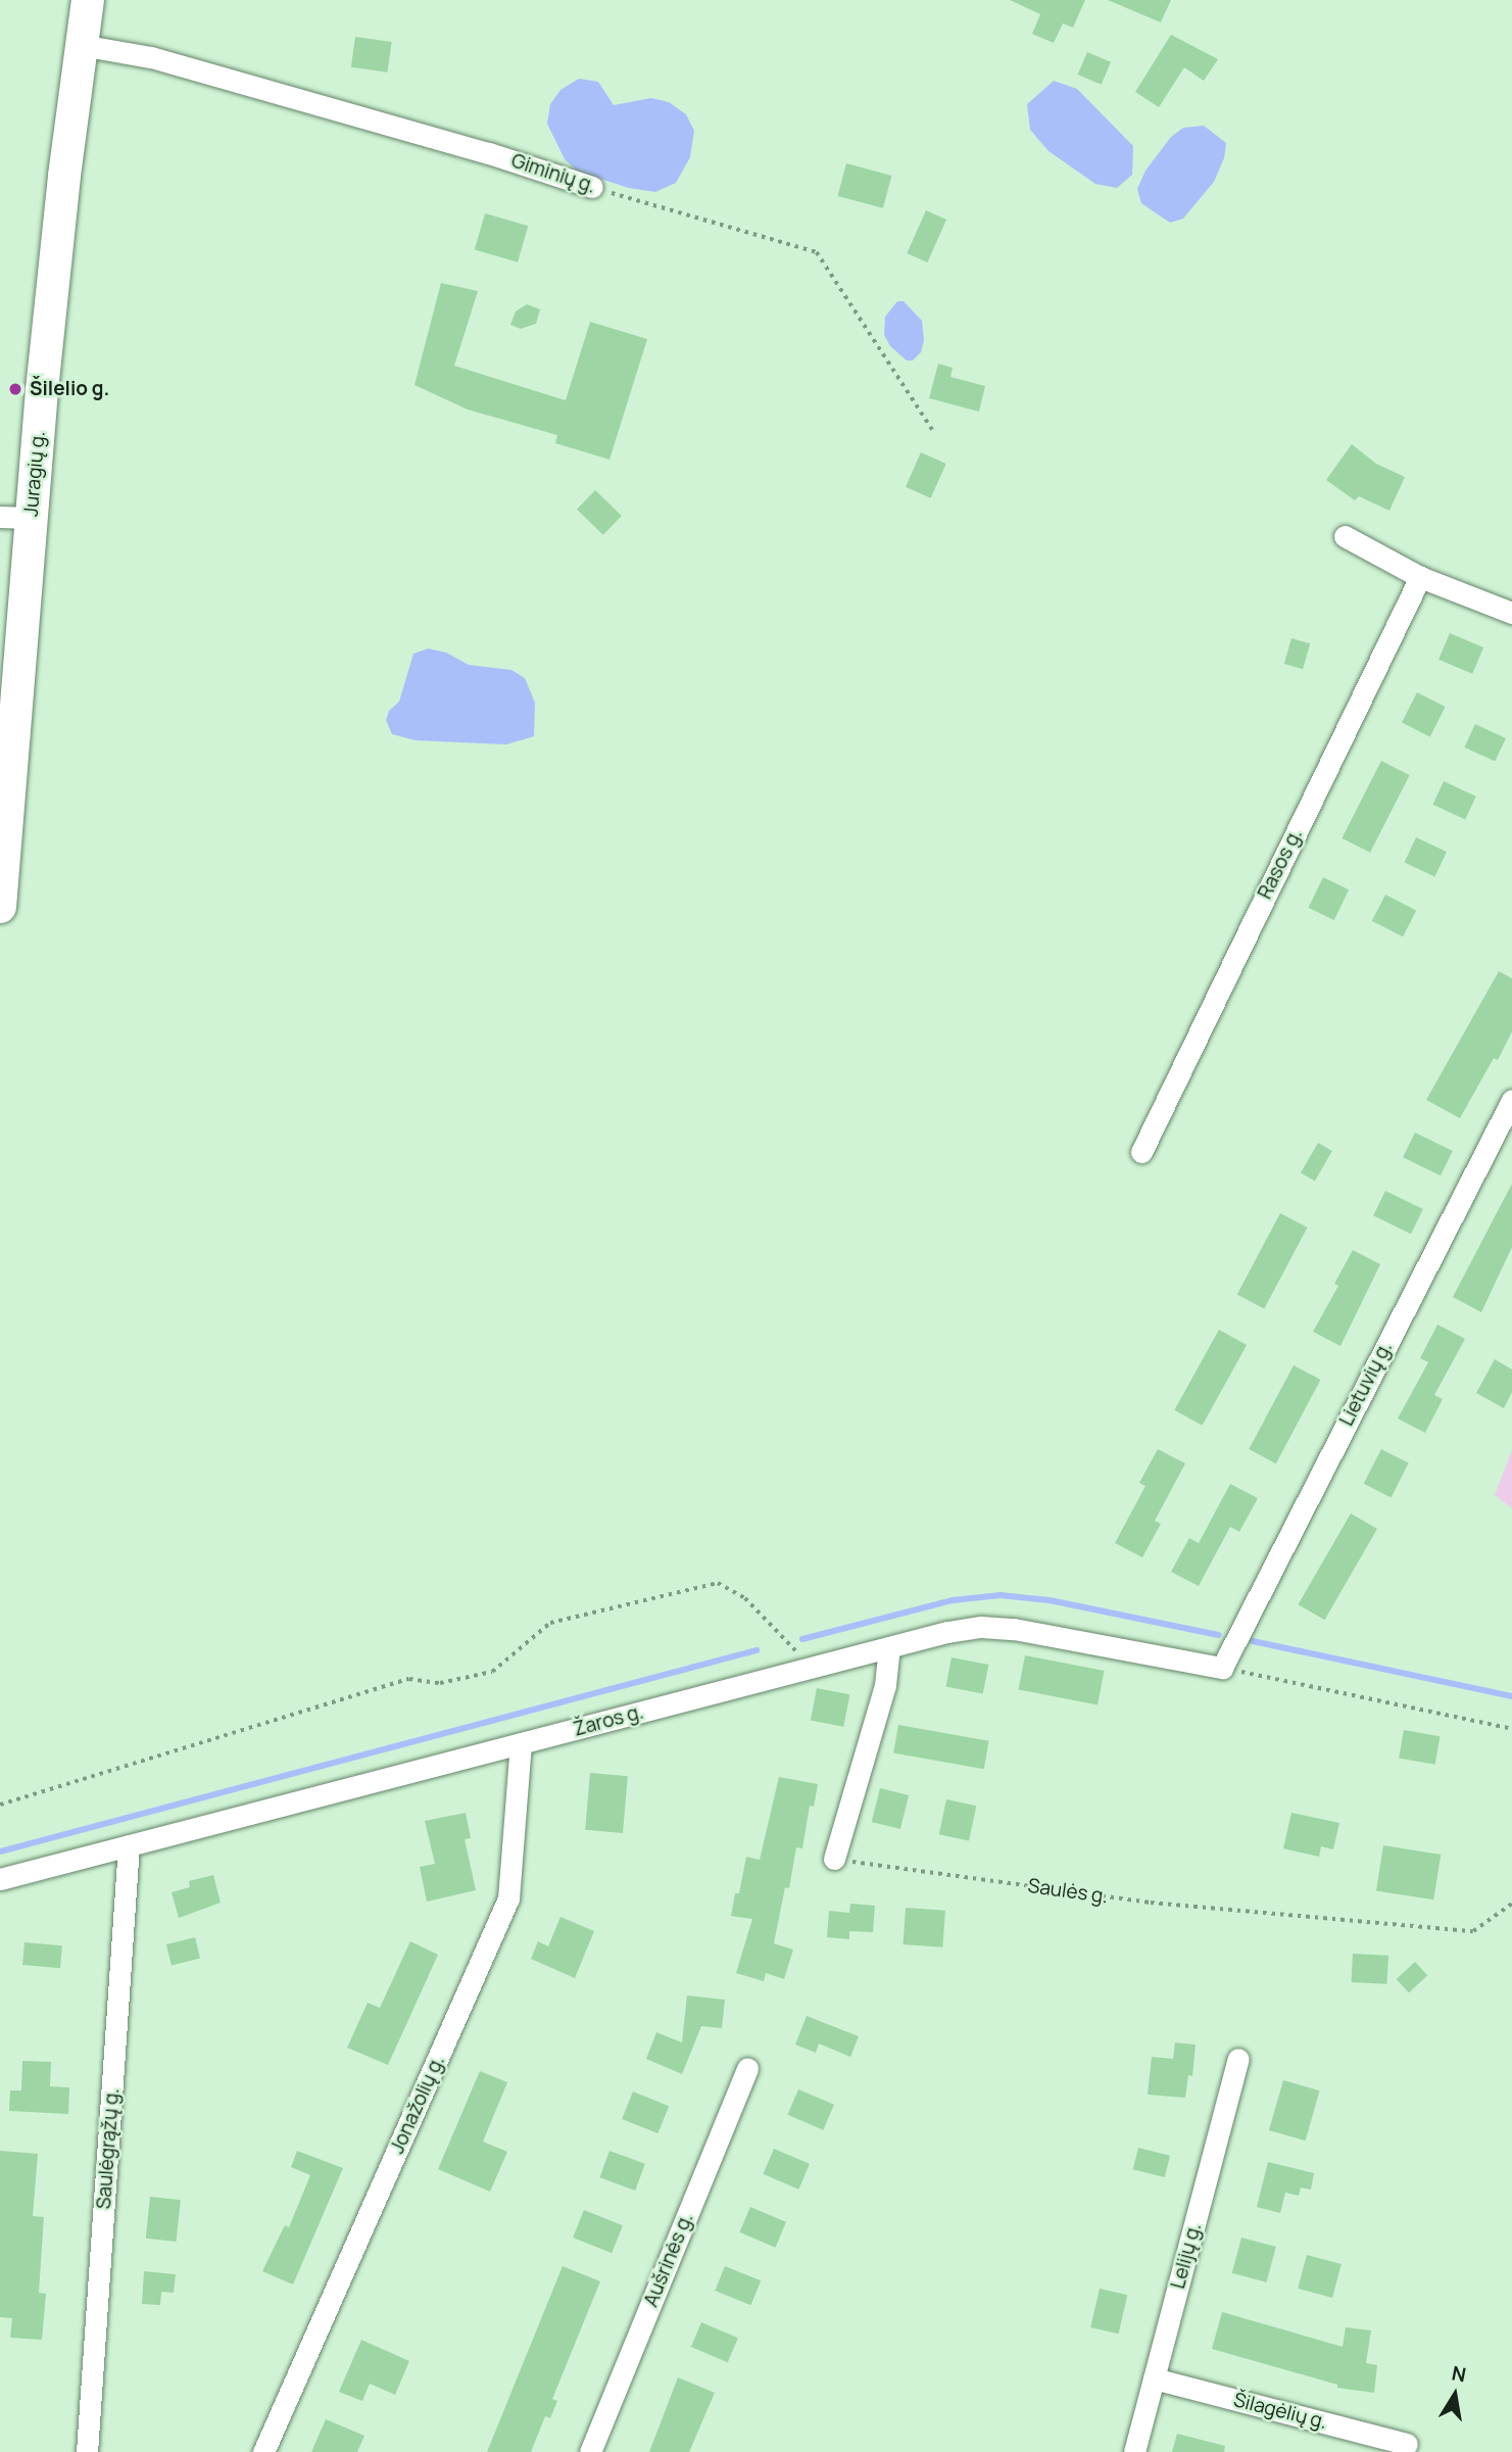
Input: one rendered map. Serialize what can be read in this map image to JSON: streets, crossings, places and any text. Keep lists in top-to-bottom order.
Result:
{
  "streets": {
    "main road": ["Juragių g."],
    "street": [
      "Giminių g.",
      "Rasos g.",
      "Lietuvių g.",
      "Žaros g.",
      "Jonažolių g.",
      "Saulėgrąžų g.",
      "Lelijų g.",
      "Aušrinės g.",
      "Šilagėlių g."
    ],
    "path": ["Saulės g."]
  },
  "crossings": [
    ["Giminių g.", "Juragių g."],
    ["Lietuvių g.", "Žaros g."],
    ["Žaros g.", "Jonažolių g."],
    ["Žaros g.", "Saulėgrąžų g."],
    ["Lelijų g.", "Šilagėlių g."]
  ],
  "places": ["Šilelio g."],
  "north": "top"
}
